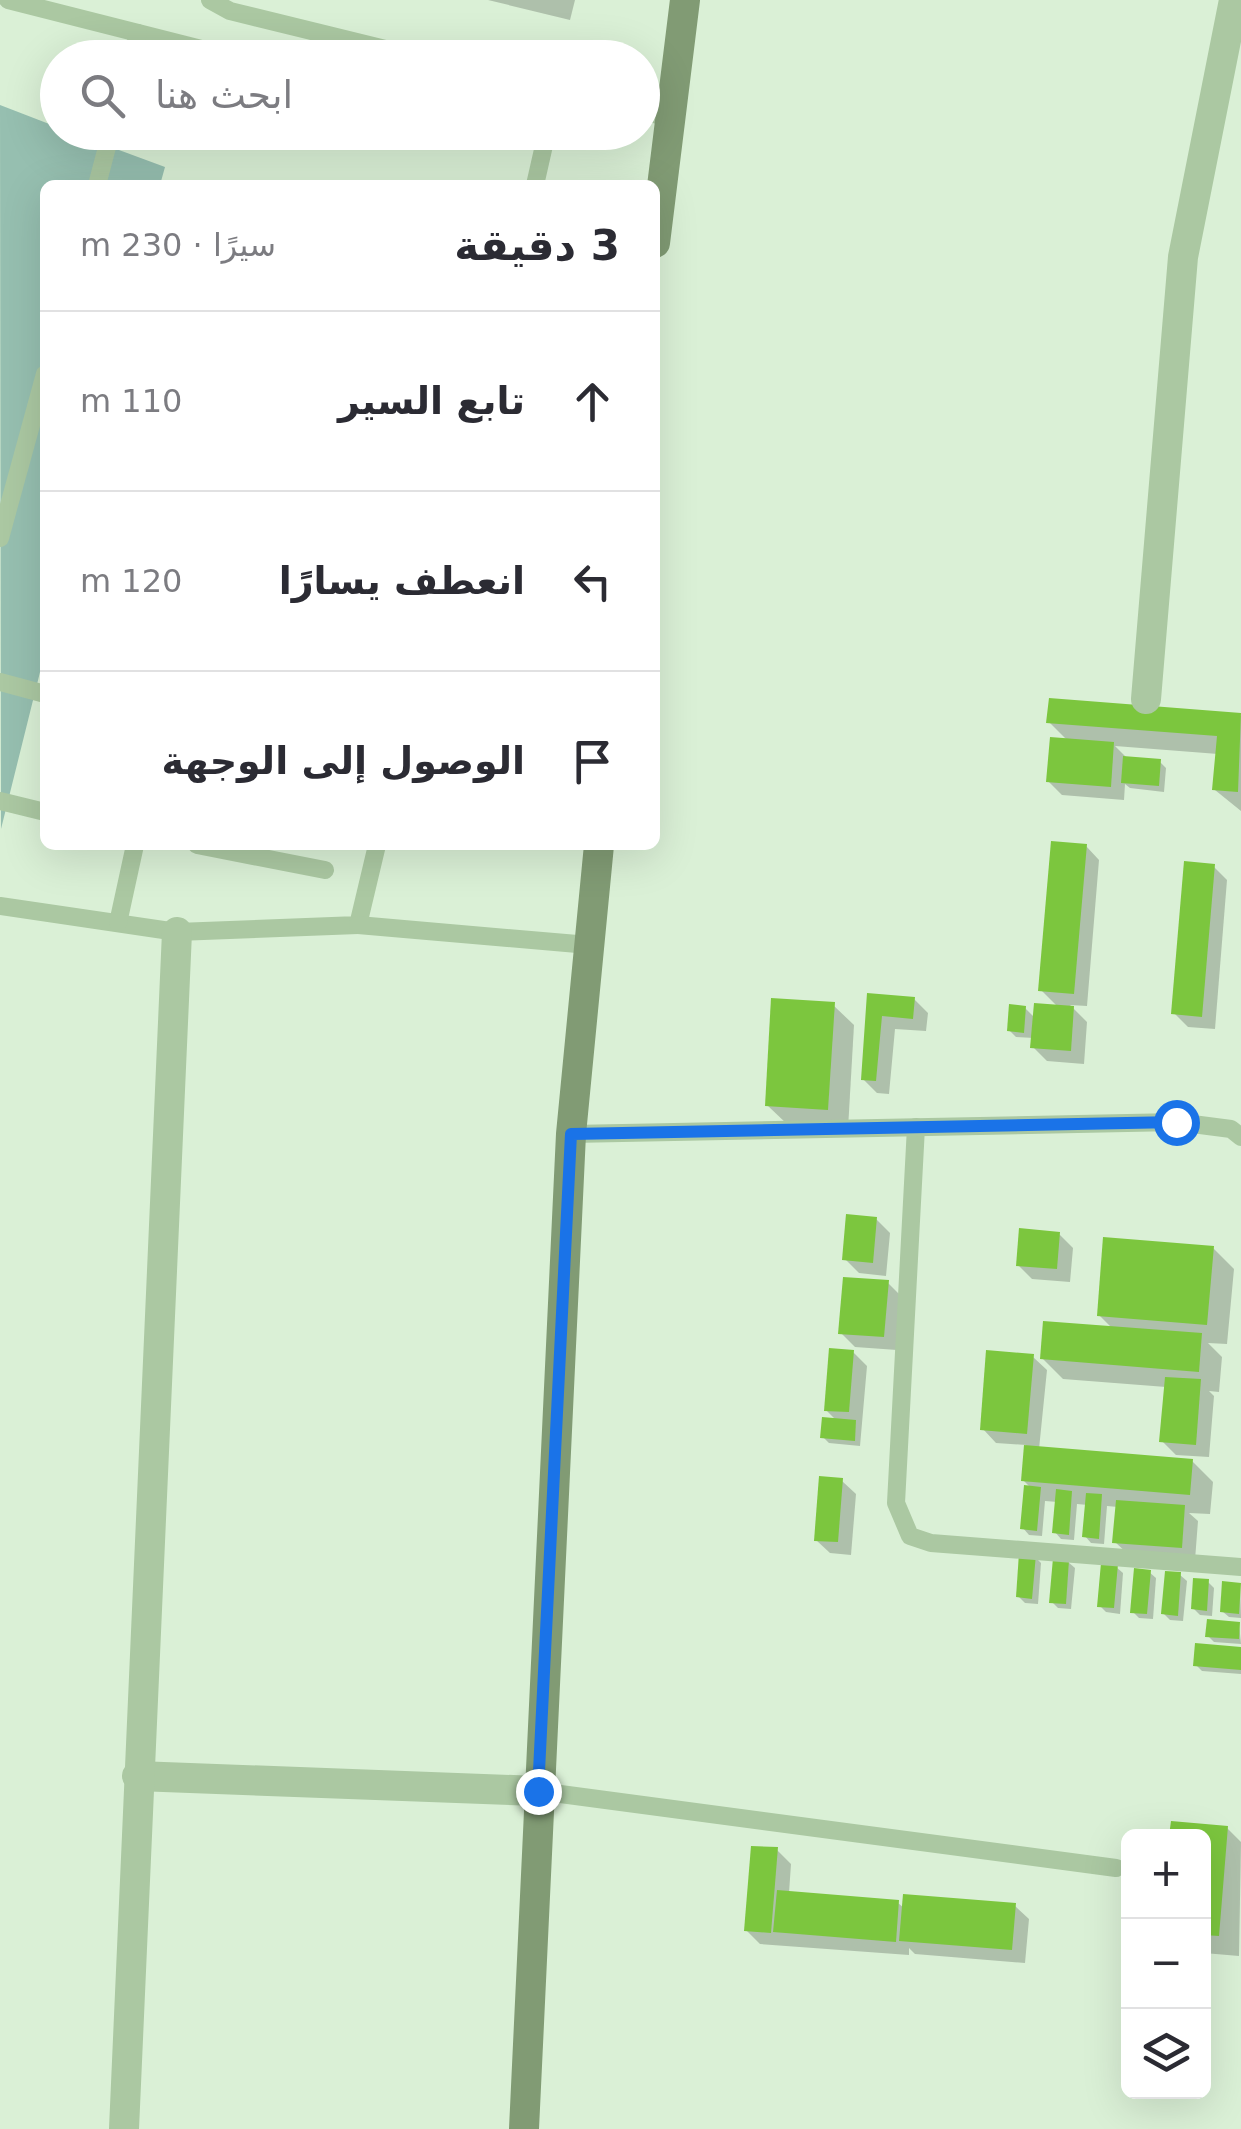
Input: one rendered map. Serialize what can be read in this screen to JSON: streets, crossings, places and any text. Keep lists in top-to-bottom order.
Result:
{
  "page": {
    "search": "ابحث هنا",
    "heading": ["3 دقيقة", "سيرًا · 230 m"],
    "list": [
      ["تابع السير", "110 m"],
      ["انعطف يسارًا", "120 m"],
      "الوصول إلى الوجهة"
    ],
    "map_buttons": ["+", "−"]
  }
}
